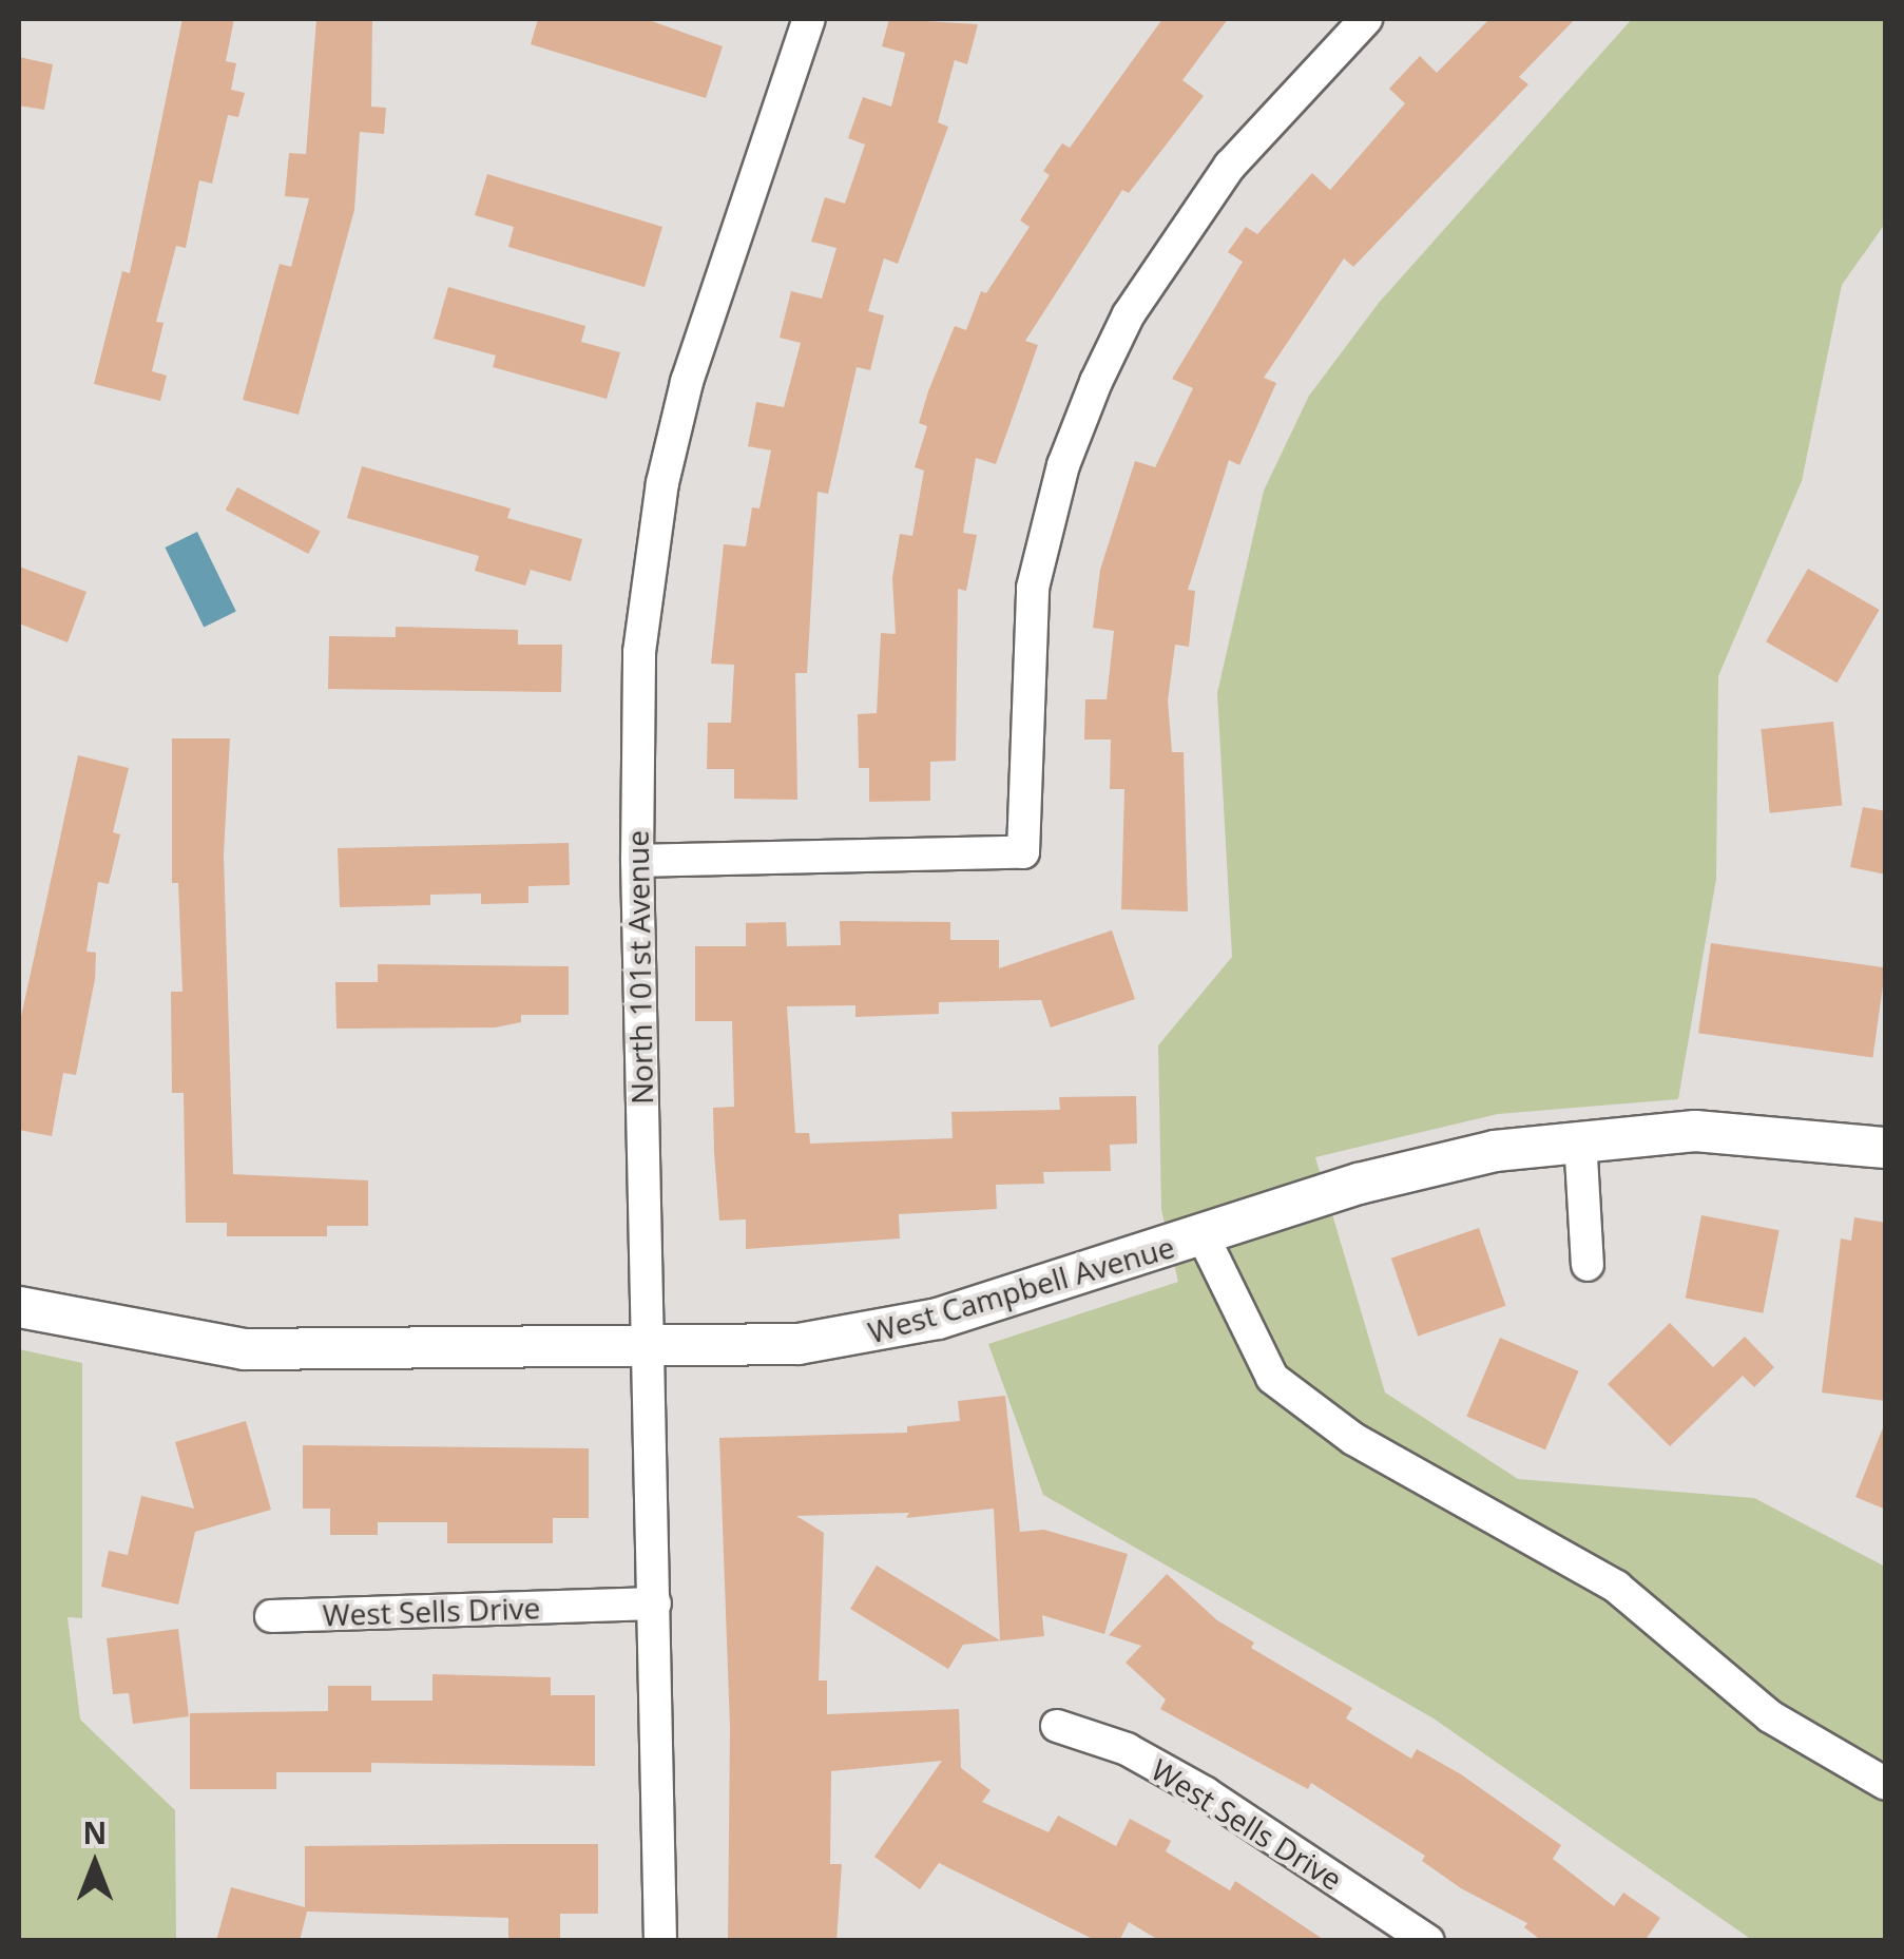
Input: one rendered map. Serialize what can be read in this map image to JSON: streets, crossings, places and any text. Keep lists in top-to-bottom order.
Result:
{
  "streets": {
    "street": ["North 101st Avenue", "West Campbell Avenue", "West Sells Drive"]
  },
  "crossings": [
    ["North 101st Avenue", "West Campbell Avenue"],
    ["North 101st Avenue", "West Sells Drive"]
  ],
  "north": "top"
}
